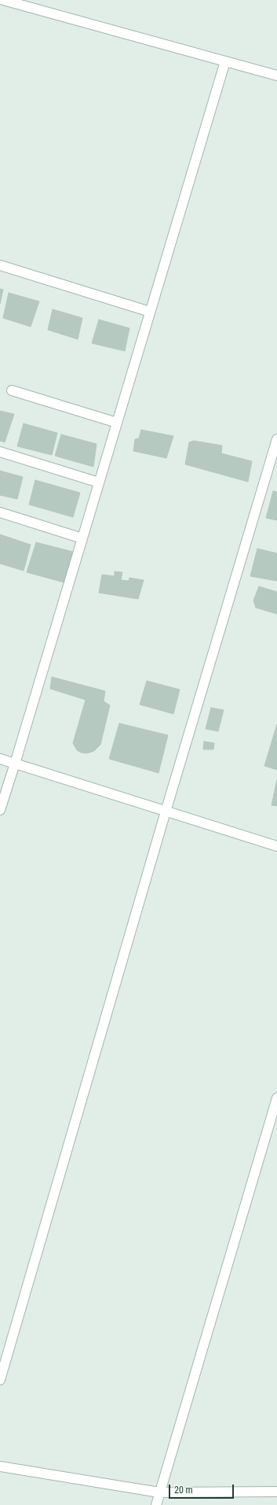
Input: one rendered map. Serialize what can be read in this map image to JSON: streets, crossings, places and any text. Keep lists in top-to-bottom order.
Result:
{
  "scale_bar": "20 m"
}
